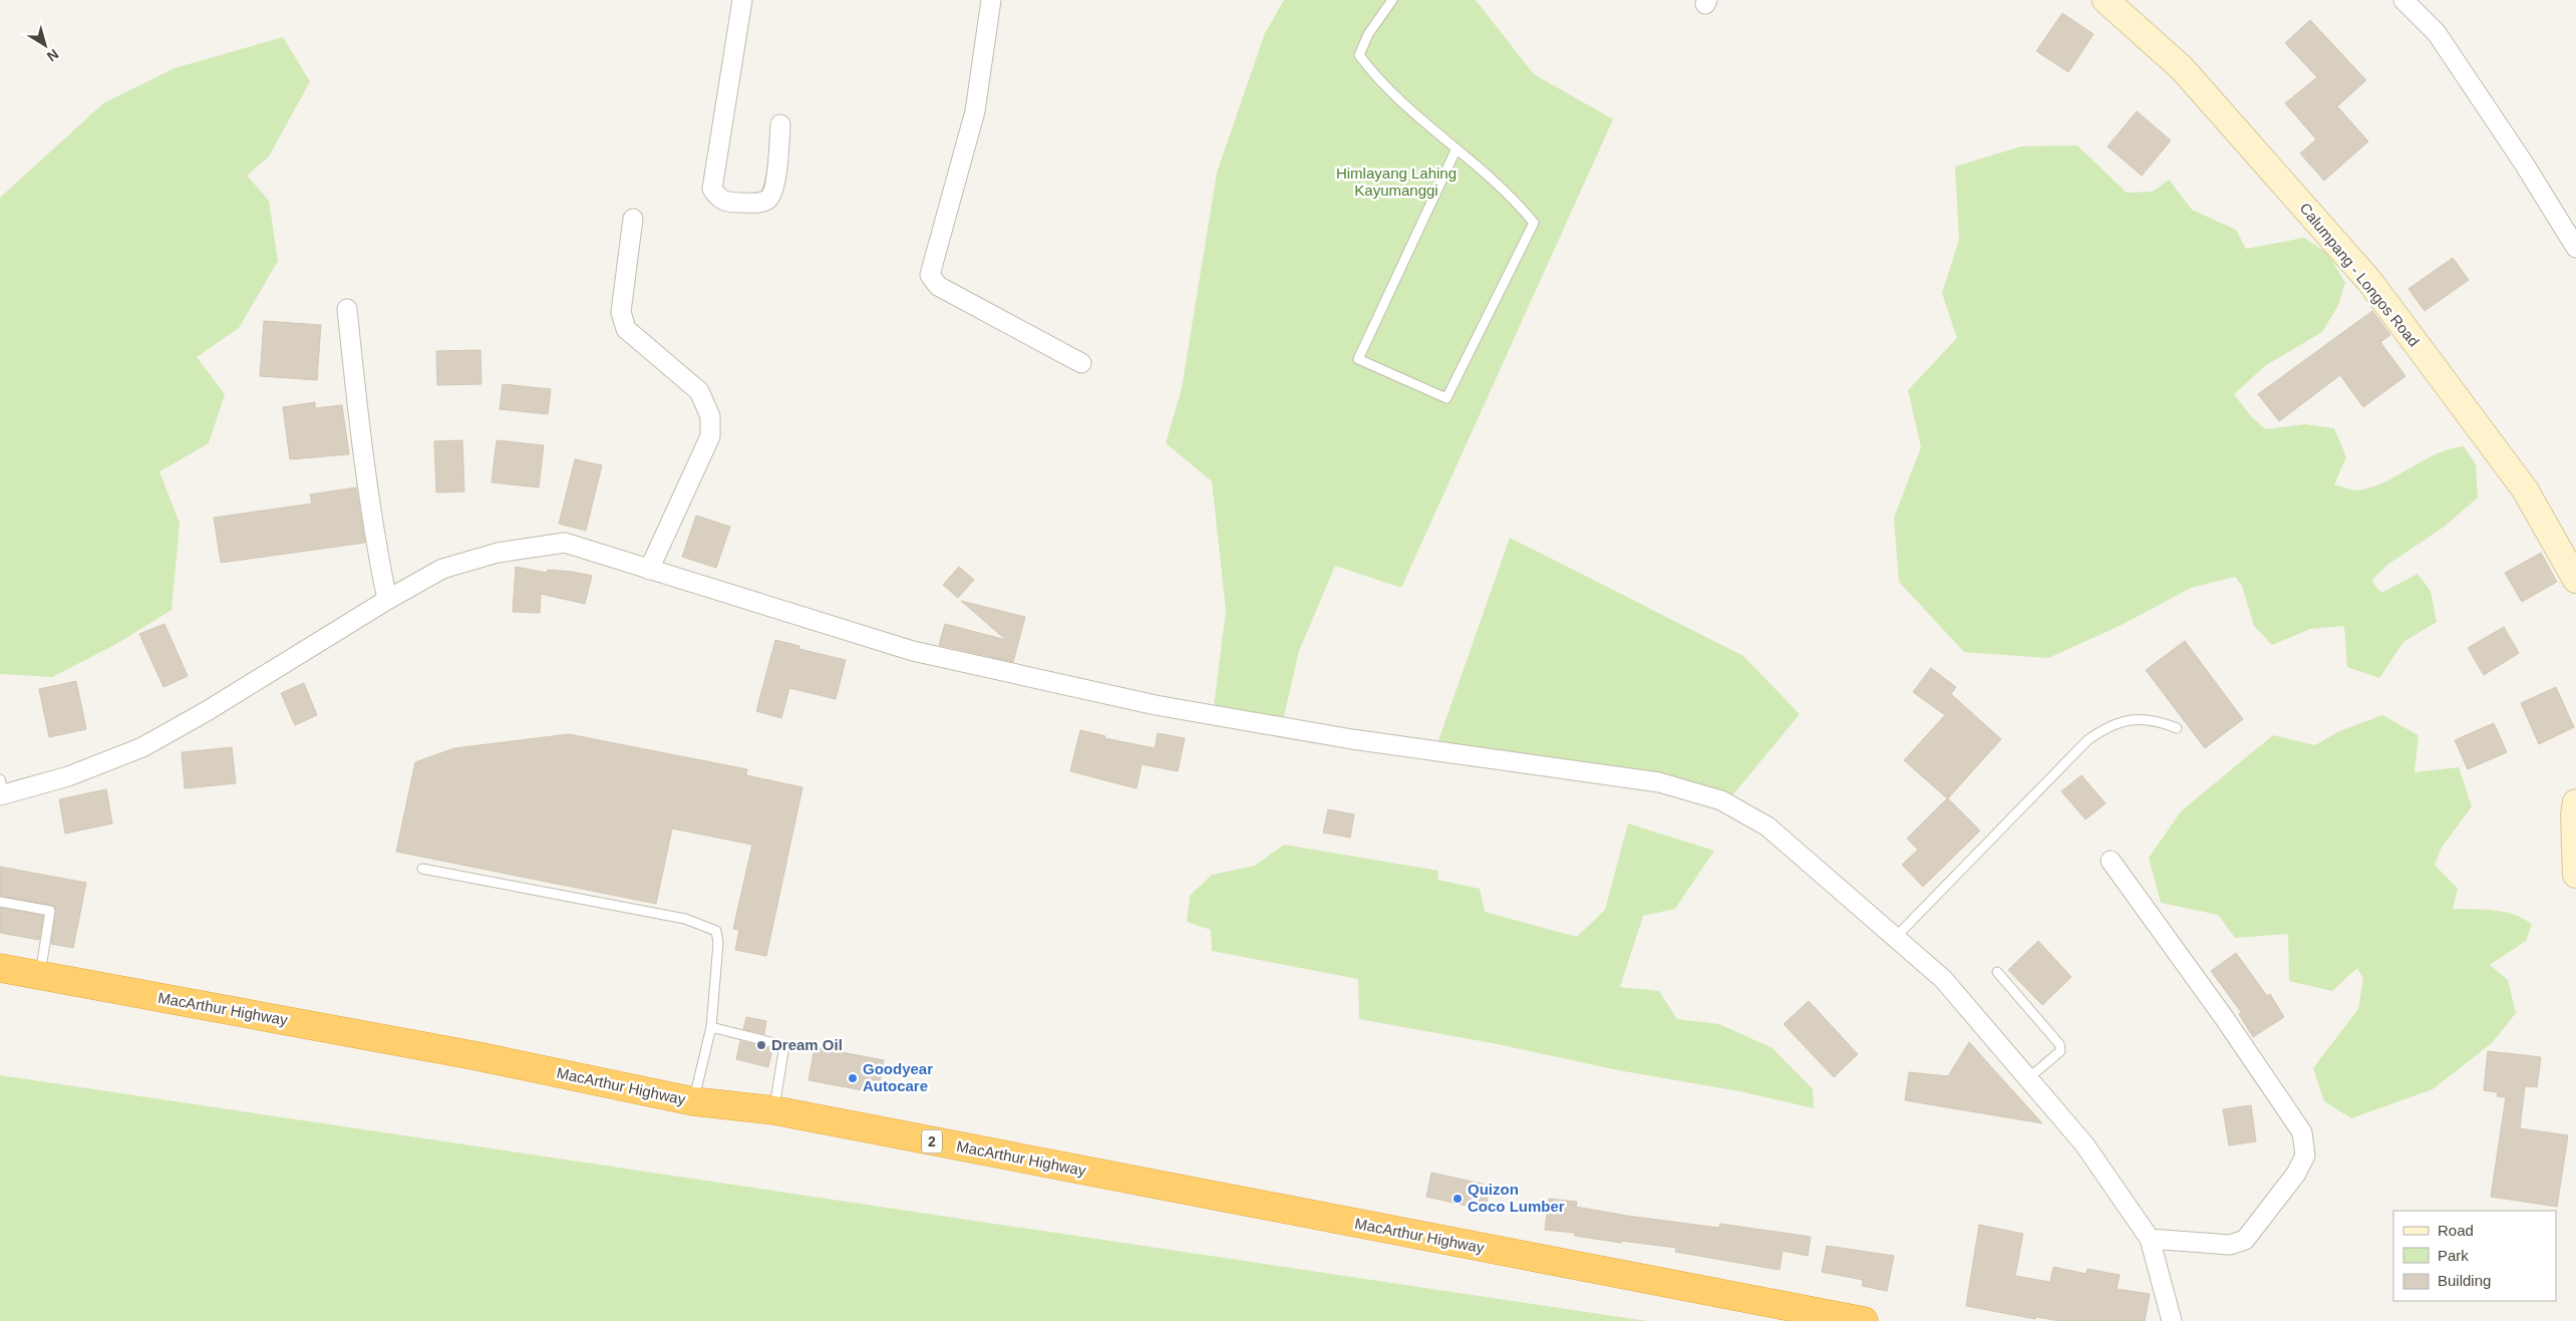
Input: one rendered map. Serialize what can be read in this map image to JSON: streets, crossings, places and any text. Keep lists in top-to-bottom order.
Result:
{
  "streets": {
    "highway": ["MacArthur Highway", "2"],
    "street": ["Calumpang - Longos Road"]
  },
  "parks": ["Himlayang Lahing Kayumanggi"],
  "places": ["Dream Oil", "Goodyear Autocare", "Quizon Coco Lumber"],
  "legend": ["Road", "Park", "Building"],
  "north": "bottom right"
}
